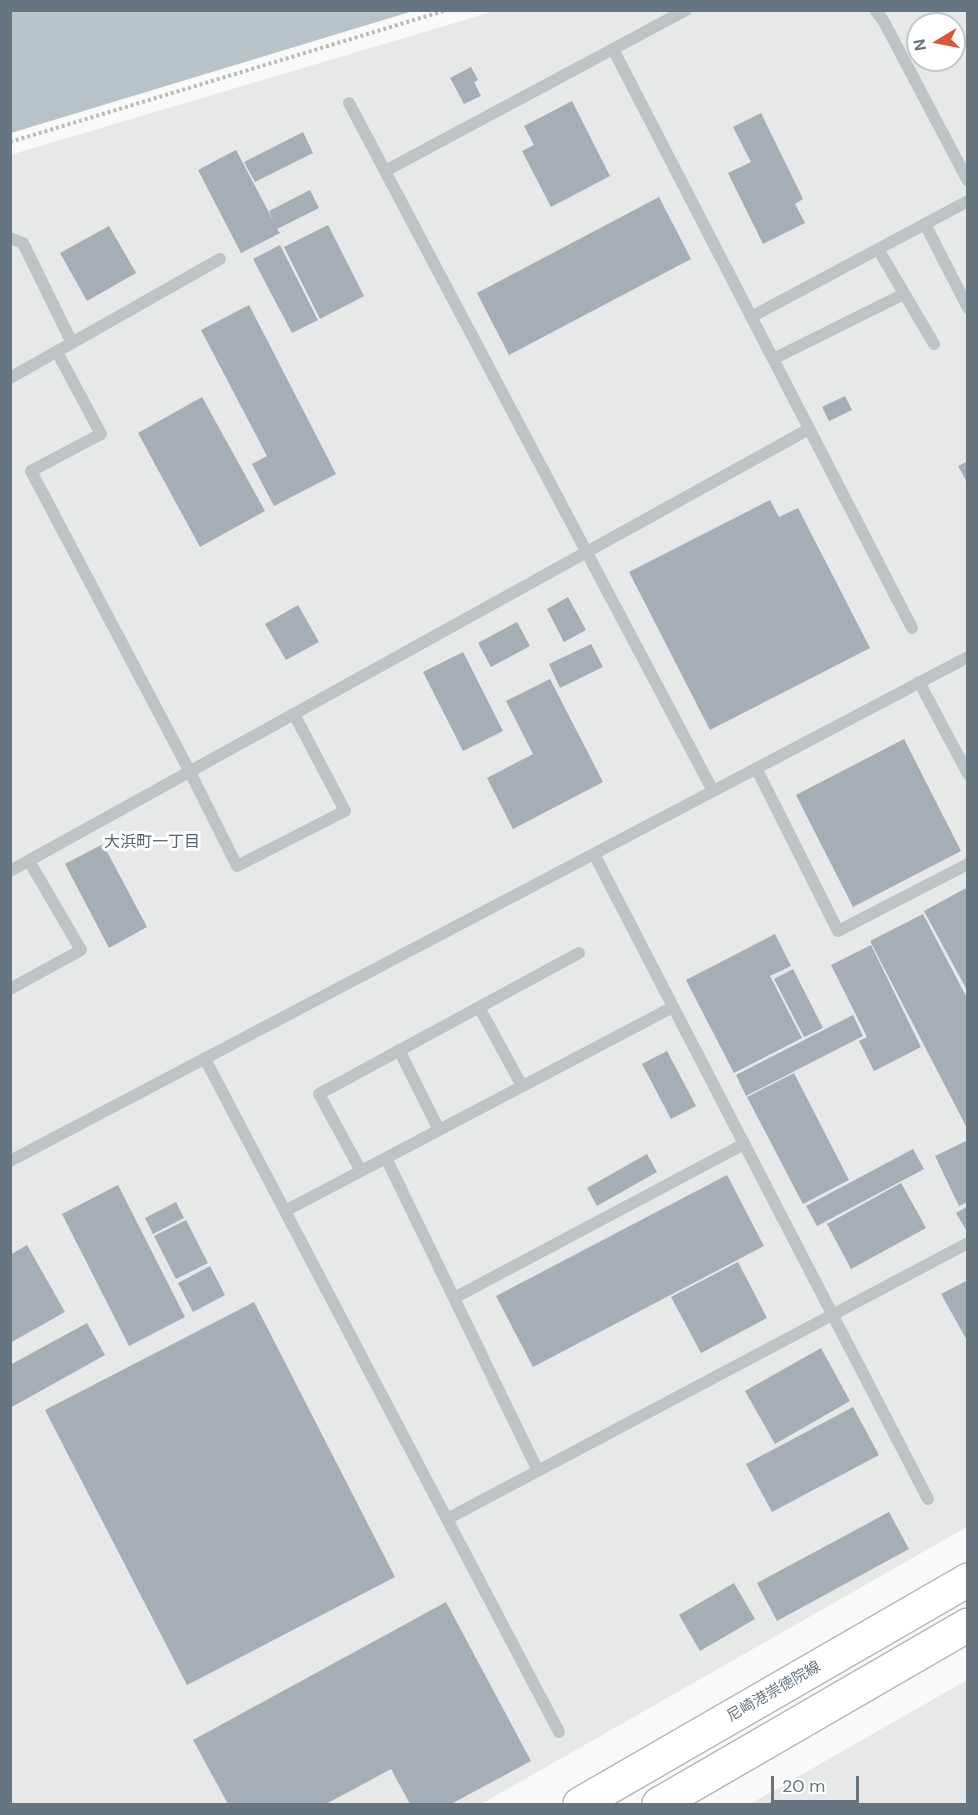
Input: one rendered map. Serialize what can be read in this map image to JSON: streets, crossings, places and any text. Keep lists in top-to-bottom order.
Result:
{
  "streets": {
    "main road": ["尼崎港崇徳院線"]
  },
  "districts": ["大浜町一丁目"],
  "scale_bar": "20 m",
  "north": "left"
}
